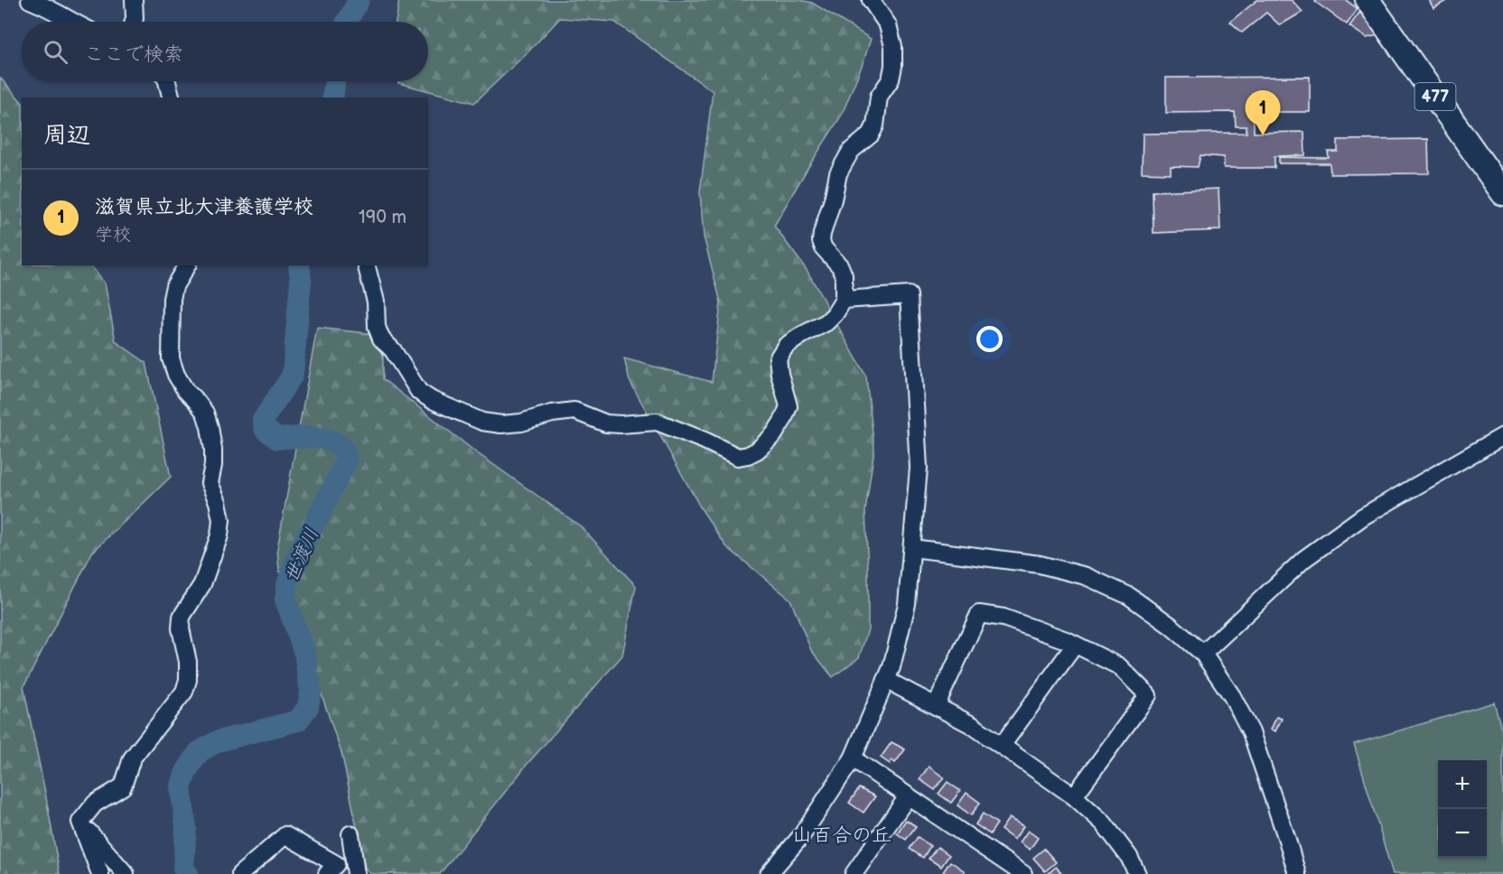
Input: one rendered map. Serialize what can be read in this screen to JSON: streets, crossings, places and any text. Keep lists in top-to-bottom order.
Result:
{
  "streets": {
    "highway": ["477"]
  },
  "districts": ["山百合の丘"],
  "water": ["世渡川"],
  "page": {
    "search": "ここで検索",
    "pins": "1",
    "heading": "周辺",
    "list": [
      {
        "mark": "1",
        "name": "滋賀県立北大津養護学校",
        "note": "学校",
        "value": "190 m"
      }
    ],
    "map_buttons": ["+", "−"]
  }
}
